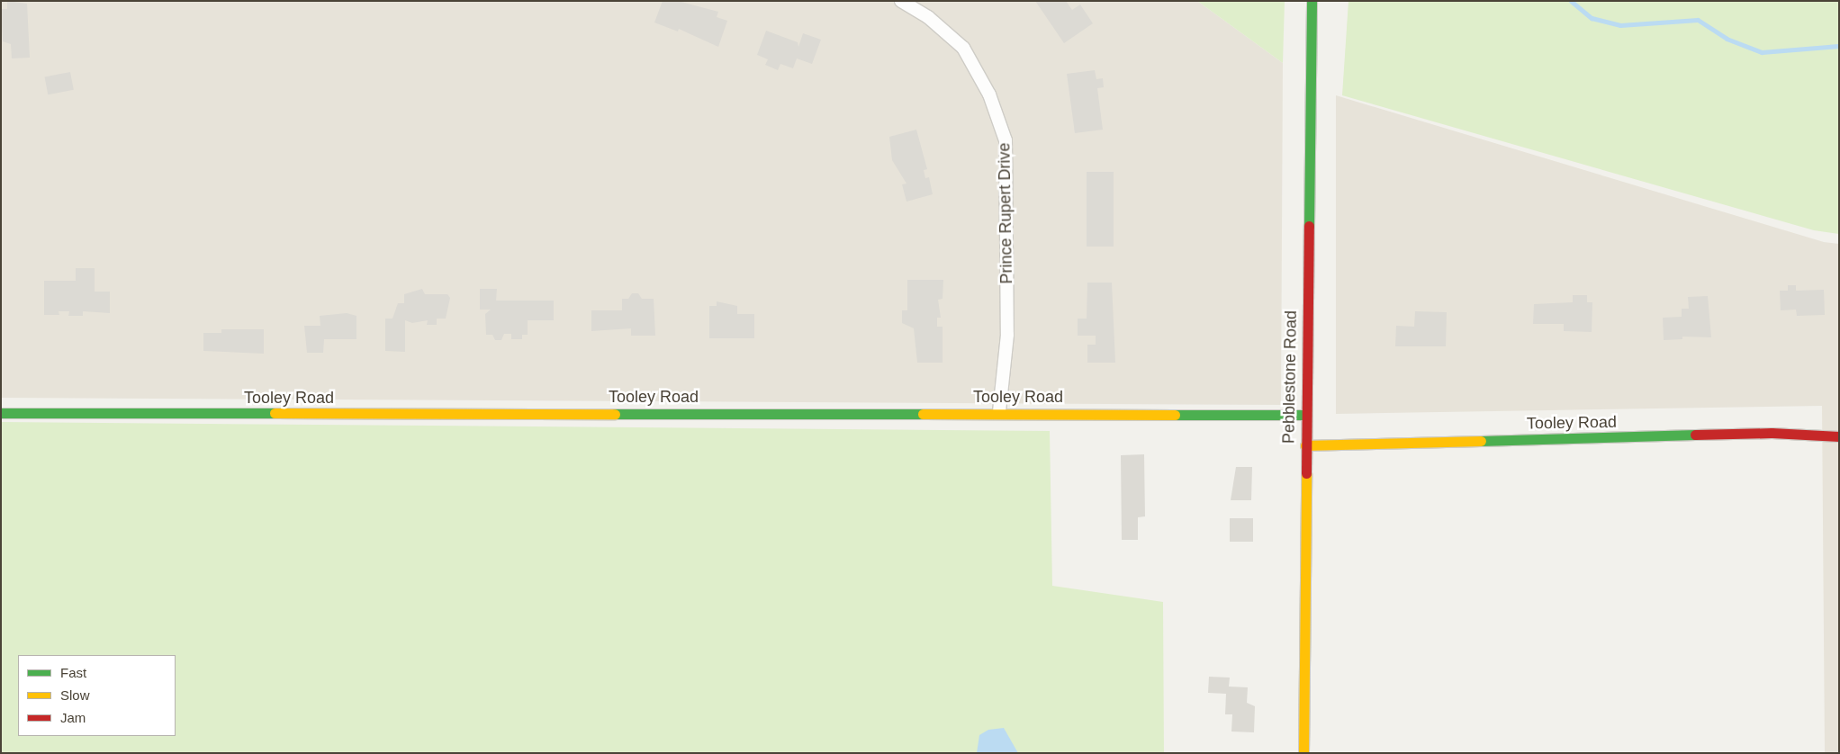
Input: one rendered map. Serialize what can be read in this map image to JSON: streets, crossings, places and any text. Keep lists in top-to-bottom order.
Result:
{
  "streets": {
    "street": ["Prince Rupert Drive", "Pebblestone Road", "Tooley Road"]
  },
  "crossings": [
    ["Prince Rupert Drive", "Tooley Road"],
    ["Pebblestone Road", "Tooley Road"]
  ],
  "legend": ["Fast", "Slow", "Jam"]
}
